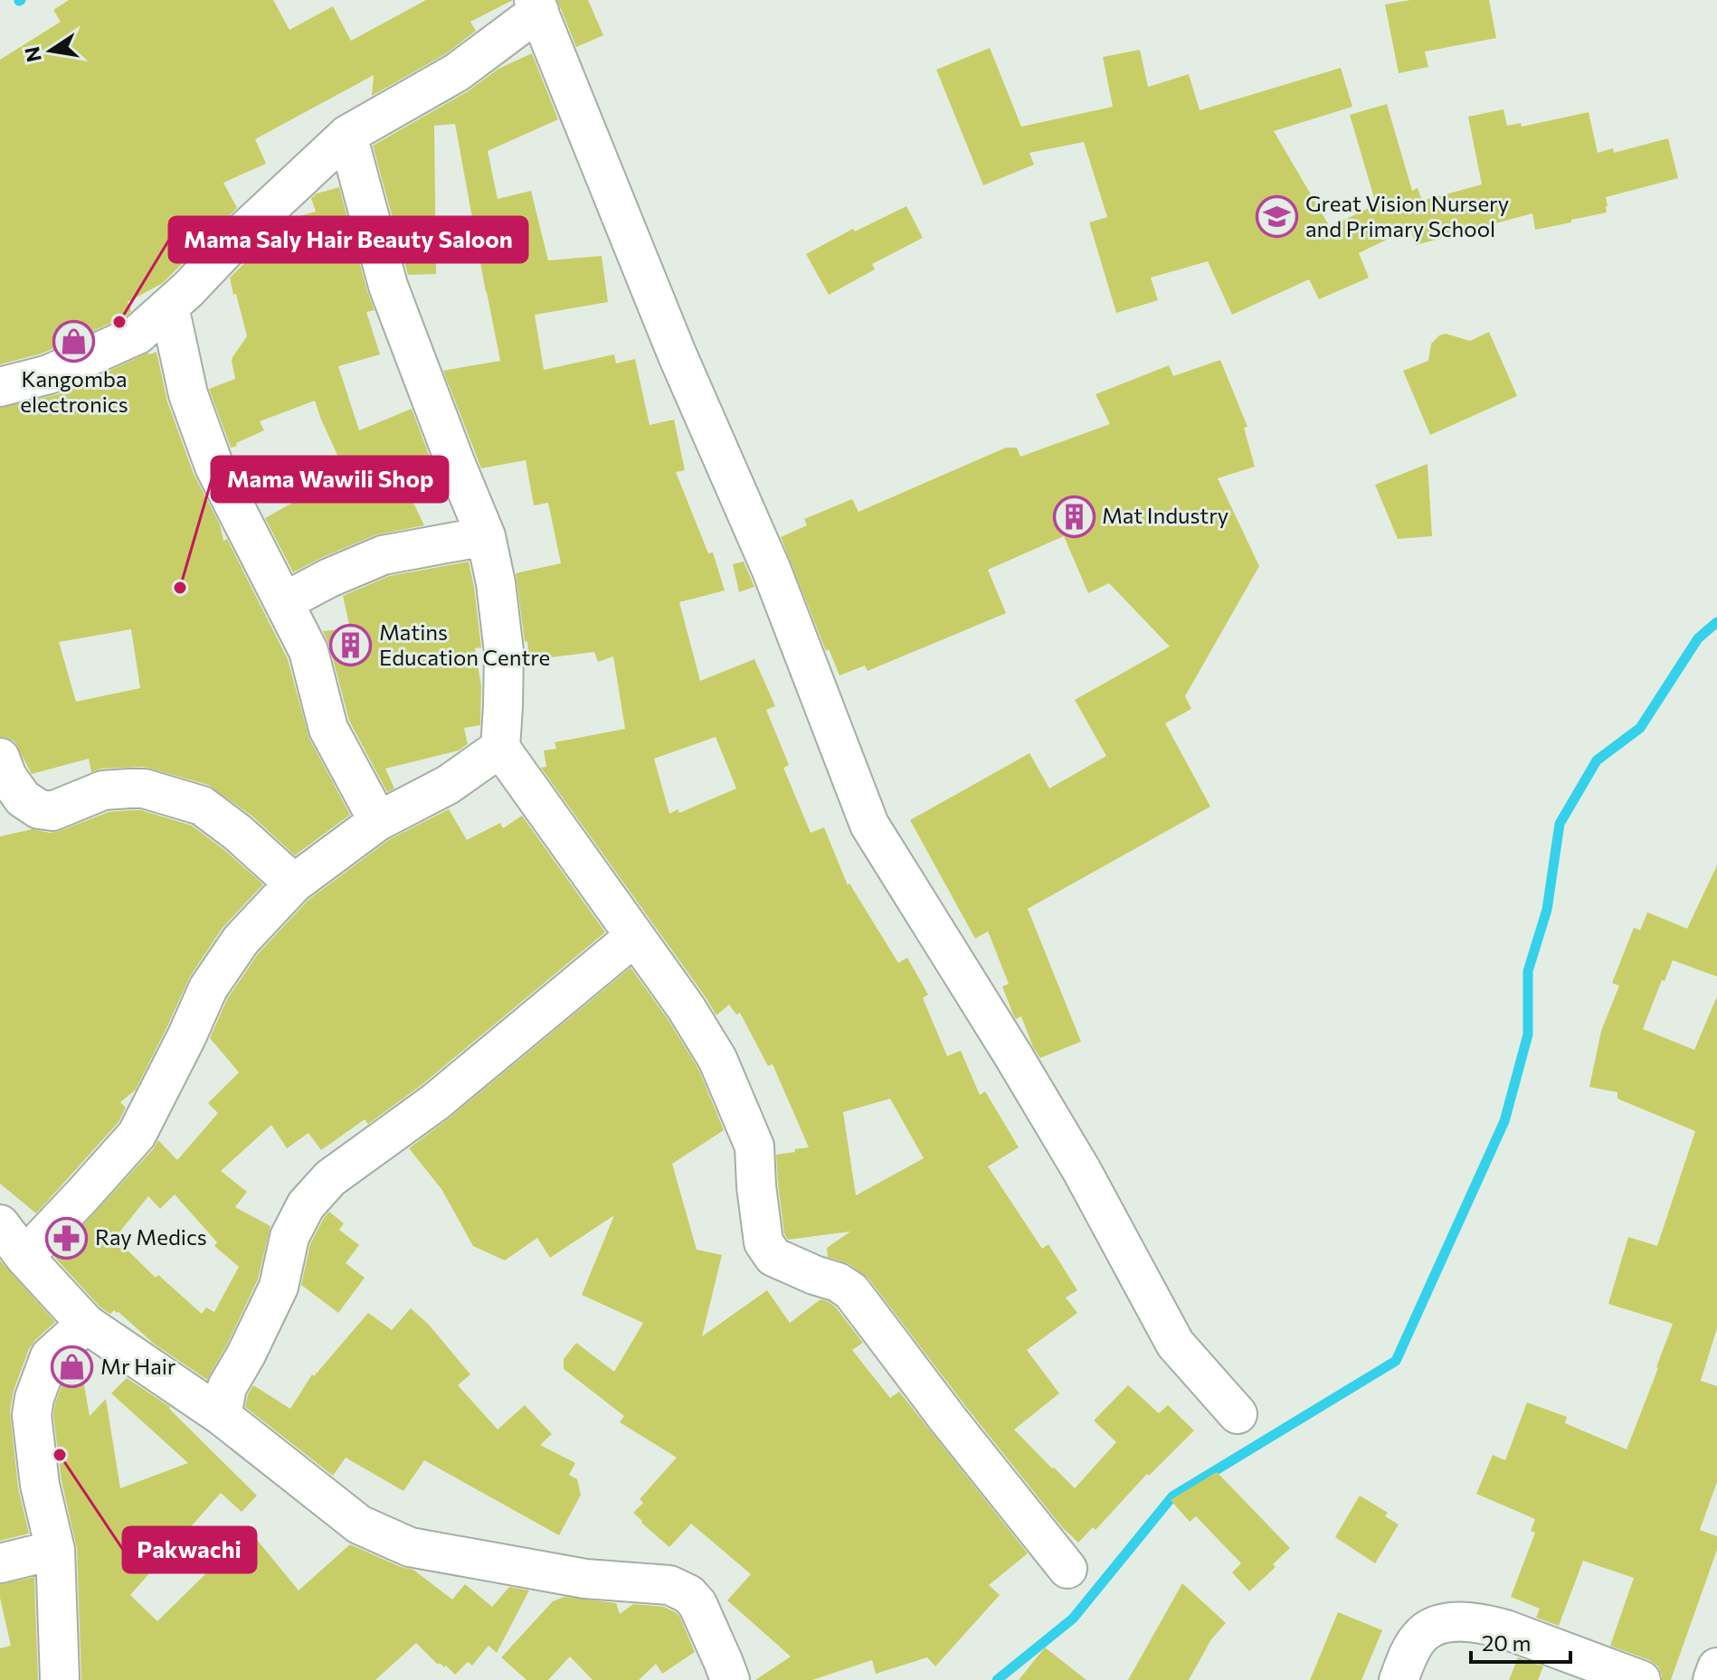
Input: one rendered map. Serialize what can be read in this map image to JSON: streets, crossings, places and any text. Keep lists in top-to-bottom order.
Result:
{
  "places": {
    "school or university": ["Great Vision Nursery and Primary School"],
    "other": ["Mama Saly Hair Beauty Saloon", "Mama Wawili Shop", "Pakwachi"],
    "shop": ["Kangomba electronics", "Mr Hair"],
    "building": ["Mat Industry", "Matins Education Centre"],
    "pharmacy": ["Ray Medics"]
  },
  "scale_bar": "20 m",
  "north": "left"
}
